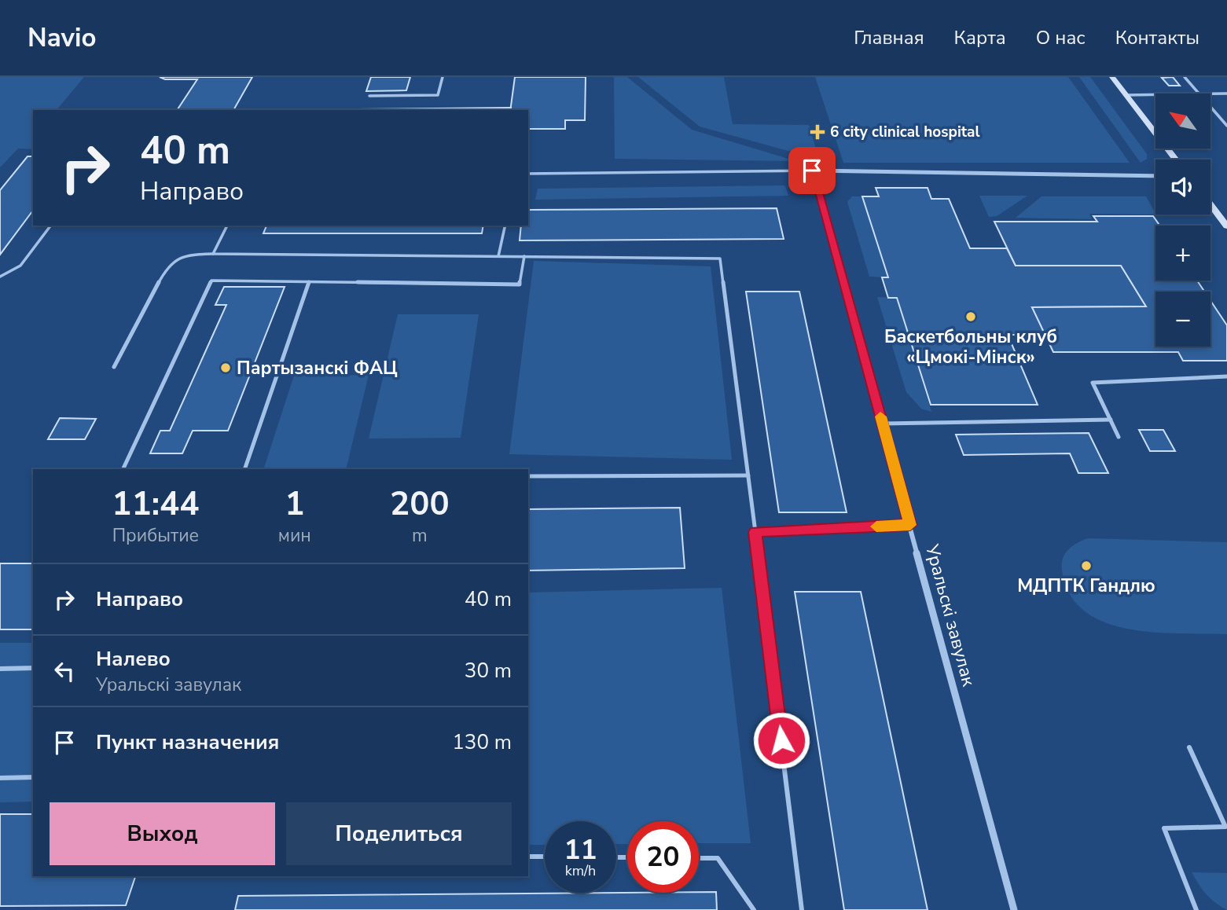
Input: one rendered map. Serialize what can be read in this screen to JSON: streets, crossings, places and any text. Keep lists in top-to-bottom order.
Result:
{
  "streets": {
    "street": ["Уральскі завулак"]
  },
  "places": {
    "health": ["6 city clinical hospital"],
    "other": ["Баскетбольны клуб «Цмокі-Мінск»", "Партызанскі ФАЦ", "МДПТК Гандлю"]
  },
  "north": "top left",
  "page": {
    "header": "Navio",
    "nav": [
      "Главная",
      "Карта",
      "О нас",
      "Контакты"
    ],
    "map_buttons": ["+", "−"],
    "turn": ["40 m", "Направо"],
    "eta": [
      "11:44",
      "Прибытие",
      "1",
      "мин",
      "200",
      "m"
    ],
    "list": [
      {
        "name": "Направо",
        "value": "40 m"
      },
      {
        "name": "Налево",
        "note": "Уральскі завулак",
        "value": "30 m"
      },
      {
        "name": "Пункт назначения",
        "value": "130 m"
      }
    ],
    "buttons": ["Выход", "Поделиться"],
    "speed": "11 km/h",
    "limit": "20"
  }
}
